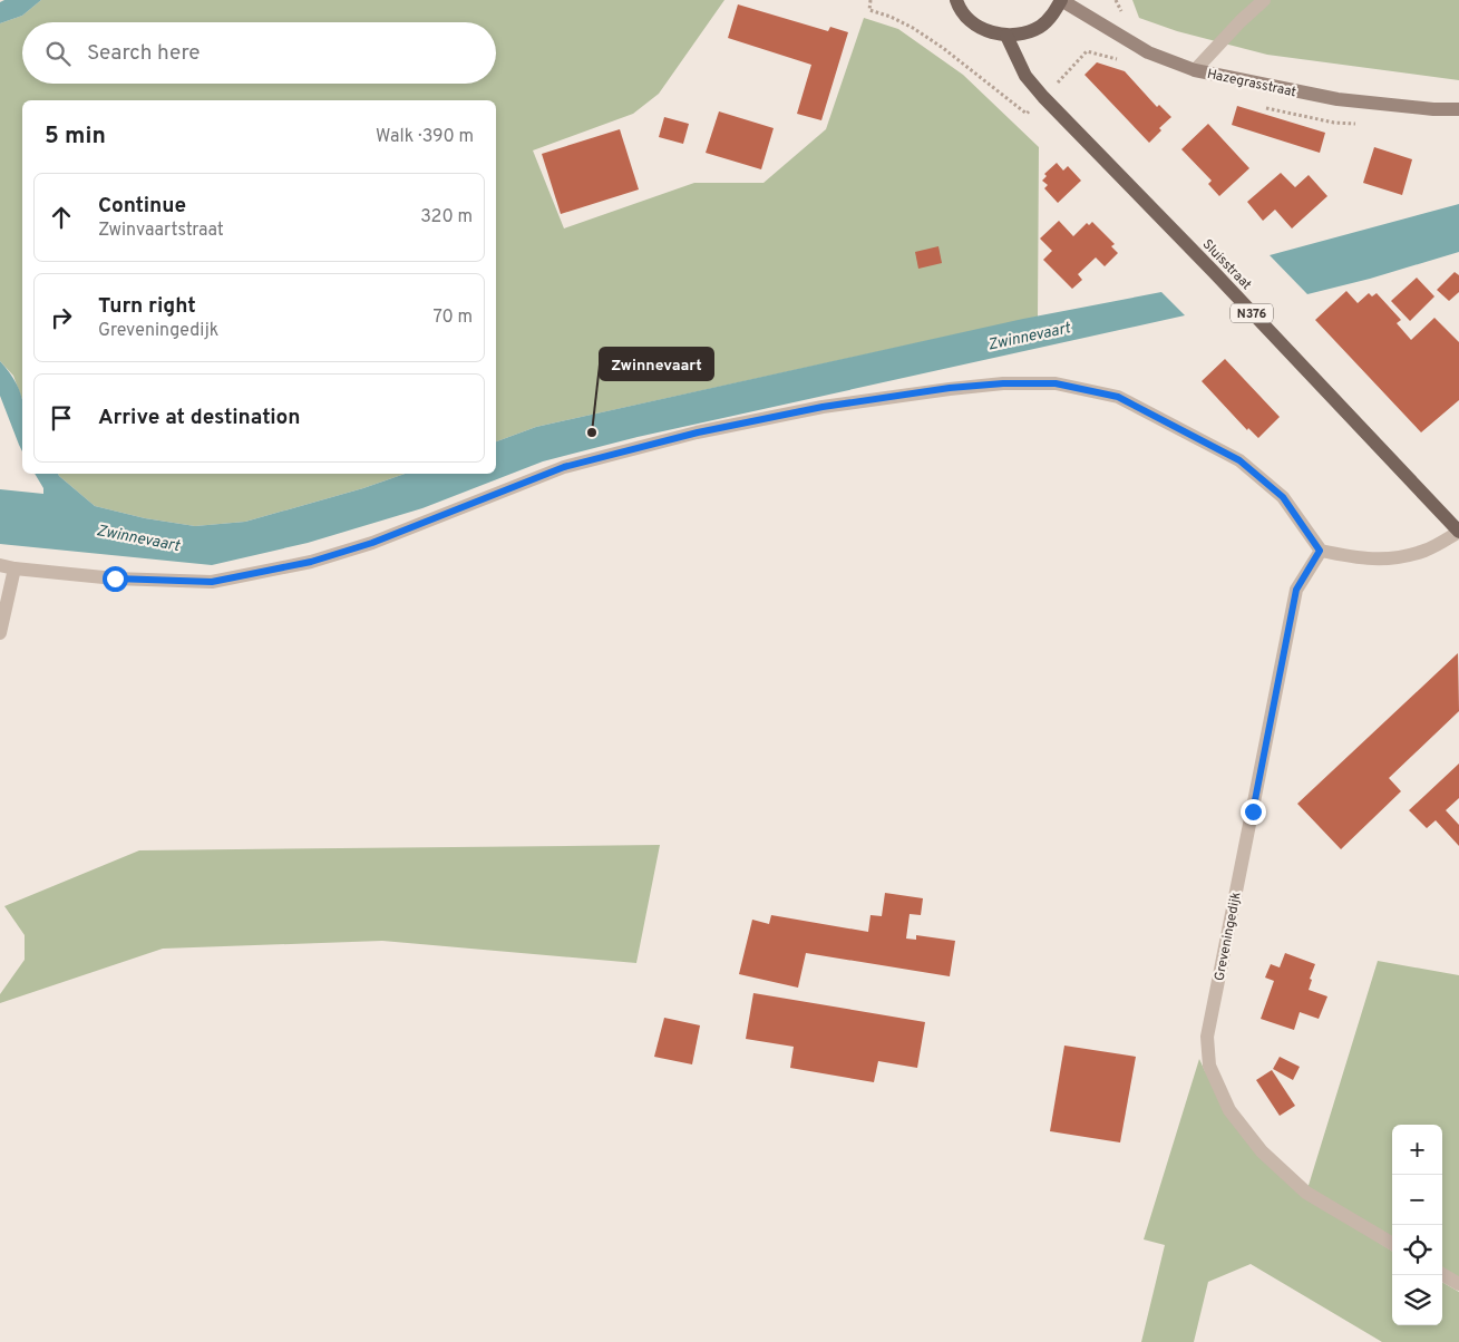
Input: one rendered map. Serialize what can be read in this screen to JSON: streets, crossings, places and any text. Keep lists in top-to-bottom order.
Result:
{
  "streets": {
    "main road": ["Sluisstraat", "N376"],
    "street": ["Hazegrasstraat", "Greveningedijk"]
  },
  "water": ["Zwinnevaart"],
  "places": ["Zwinnevaart"],
  "page": {
    "search": "Search here",
    "heading": ["5 min", "Walk · 390 m"],
    "list": [
      ["Continue", "Zwinvaartstraat", "320 m"],
      ["Turn right", "Greveningedijk", "70 m"],
      "Arrive at destination"
    ],
    "map_buttons": ["+", "−"]
  }
}
